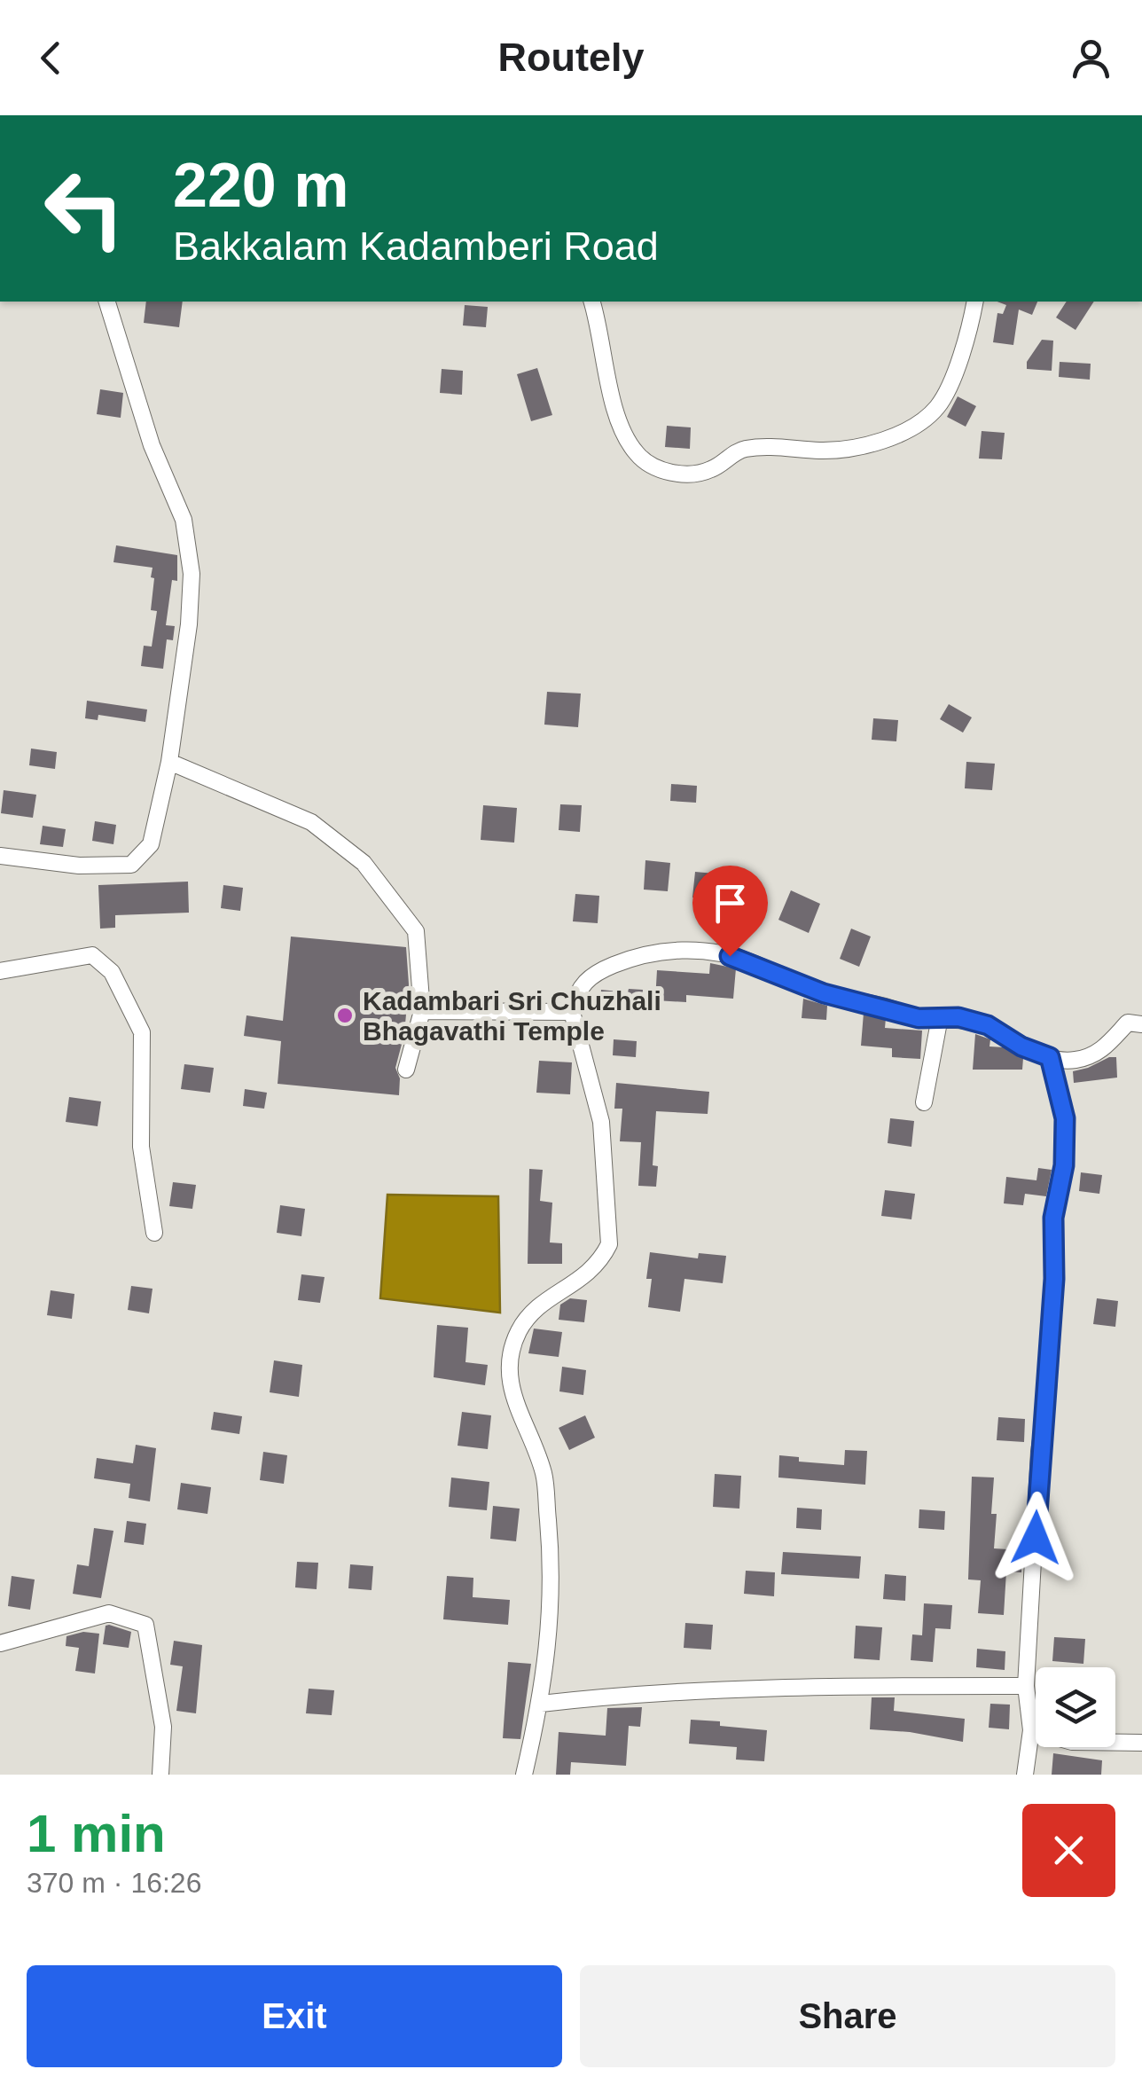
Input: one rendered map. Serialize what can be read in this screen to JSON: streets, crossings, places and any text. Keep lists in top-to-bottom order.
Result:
{
  "places": ["Kadambari Sri Chuzhali Bhagavathi Temple"],
  "page": {
    "header": "Routely",
    "turn": ["220 m", "Bakkalam Kadamberi Road"],
    "heading": ["1 min", "370 m · 16:26"],
    "buttons": ["Exit", "Share"]
  }
}
